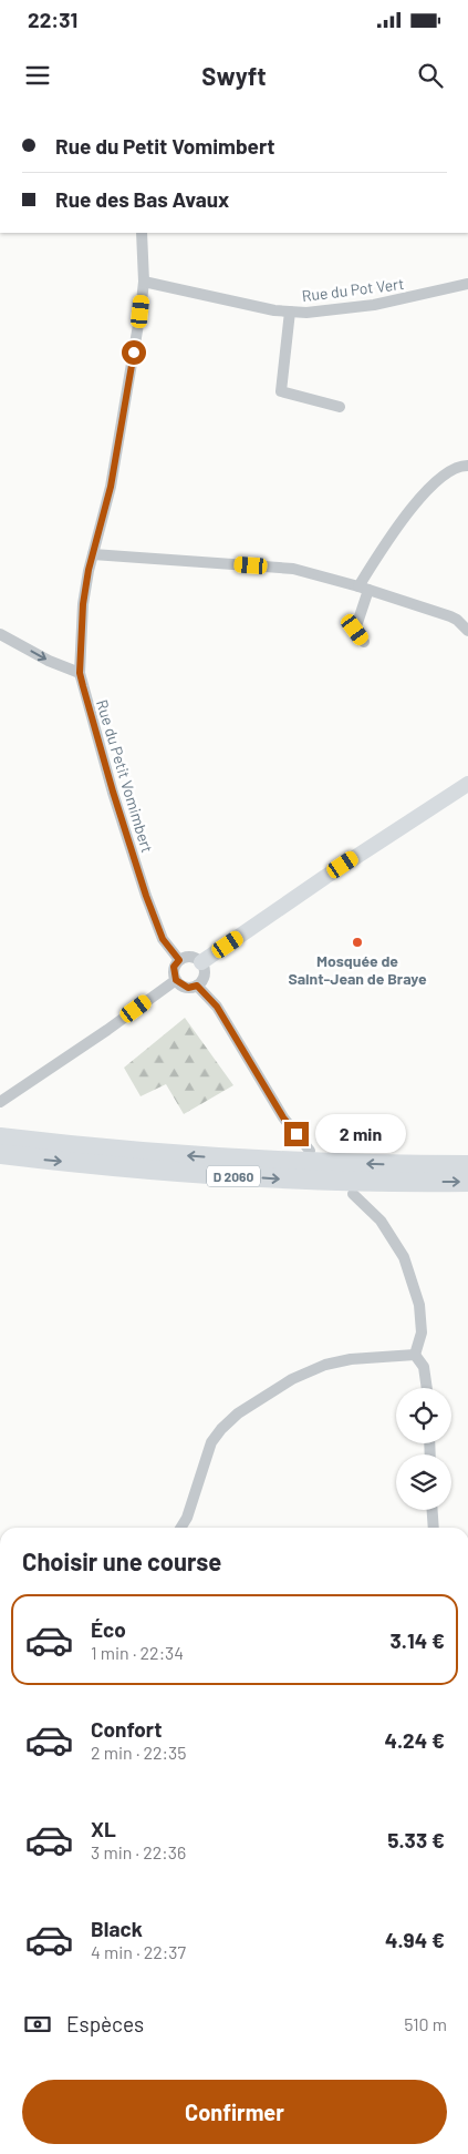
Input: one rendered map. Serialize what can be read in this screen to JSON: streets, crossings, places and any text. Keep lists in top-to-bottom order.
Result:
{
  "streets": {
    "highway": ["D 2060"],
    "street": ["Rue du Pot Vert", "Rue du Petit Vomimbert"]
  },
  "crossings": [
    ["Rue du Pot Vert", "Rue du Petit Vomimbert"]
  ],
  "places": ["Mosquée de Saint-Jean de Braye"],
  "page": {
    "status": "22:31",
    "header": "Swyft",
    "banner": ["Rue du Petit Vomimbert", "Rue des Bas Avaux"],
    "bubble": "2 min",
    "heading": "Choisir une course",
    "list": [
      {
        "name": "Éco",
        "note": "1 min · 22:34",
        "value": "3.14 €"
      },
      {
        "name": "Confort",
        "note": "2 min · 22:35",
        "value": "4.24 €"
      },
      {
        "name": "XL",
        "note": "3 min · 22:36",
        "value": "5.33 €"
      },
      {
        "name": "Black",
        "note": "4 min · 22:37",
        "value": "4.94 €"
      }
    ],
    "pay": ["Espèces", "510 m"],
    "buttons": "Confirmer"
  }
}
